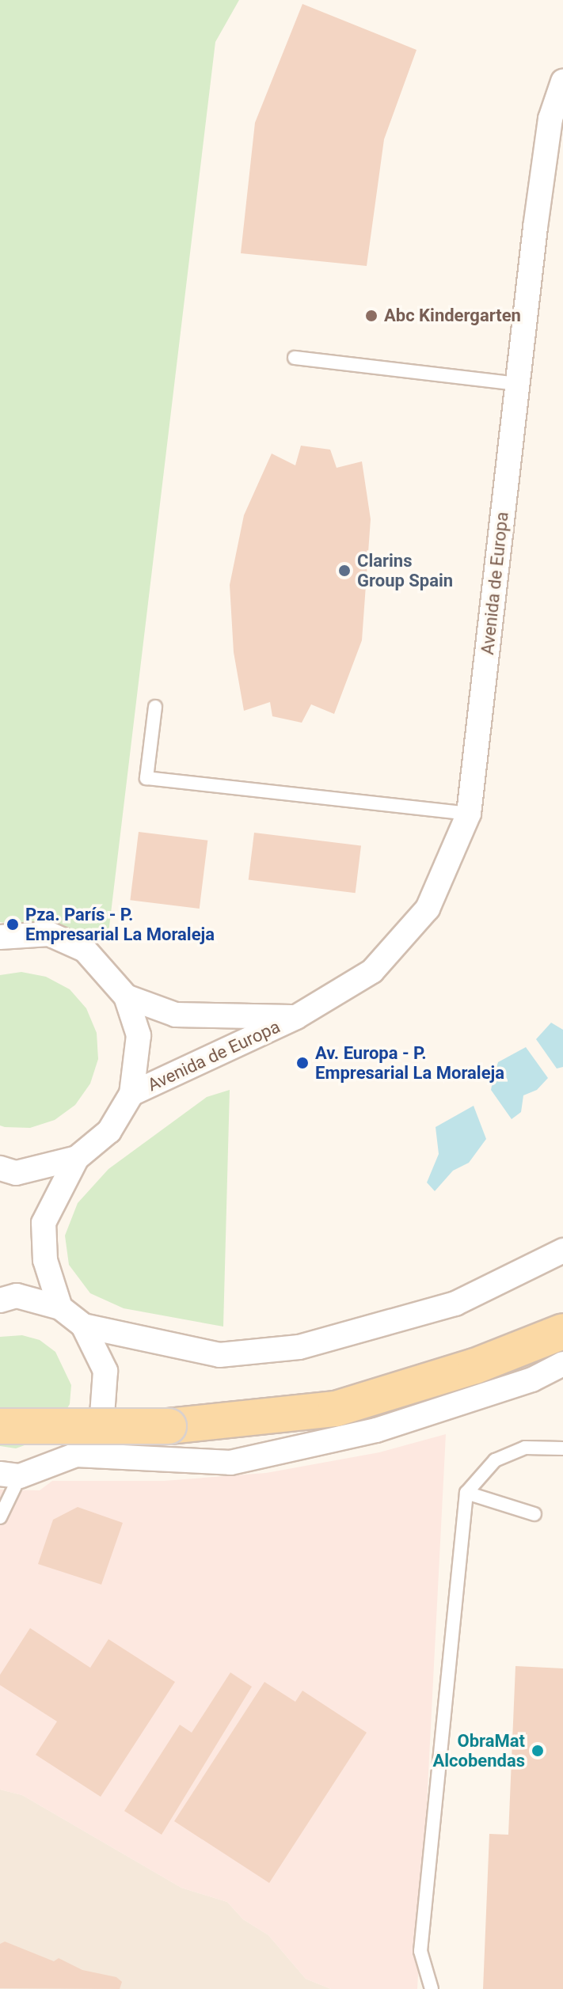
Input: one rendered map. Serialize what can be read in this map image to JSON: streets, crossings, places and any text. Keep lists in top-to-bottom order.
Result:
{
  "streets": {
    "street": ["Avenida de Europa"]
  },
  "places": [
    "Abc Kindergarten",
    "Clarins Group Spain",
    "Pza. París - P. Empresarial La Moraleja",
    "Av. Europa - P. Empresarial La Moraleja",
    "ObraMat Alcobendas"
  ]
}
